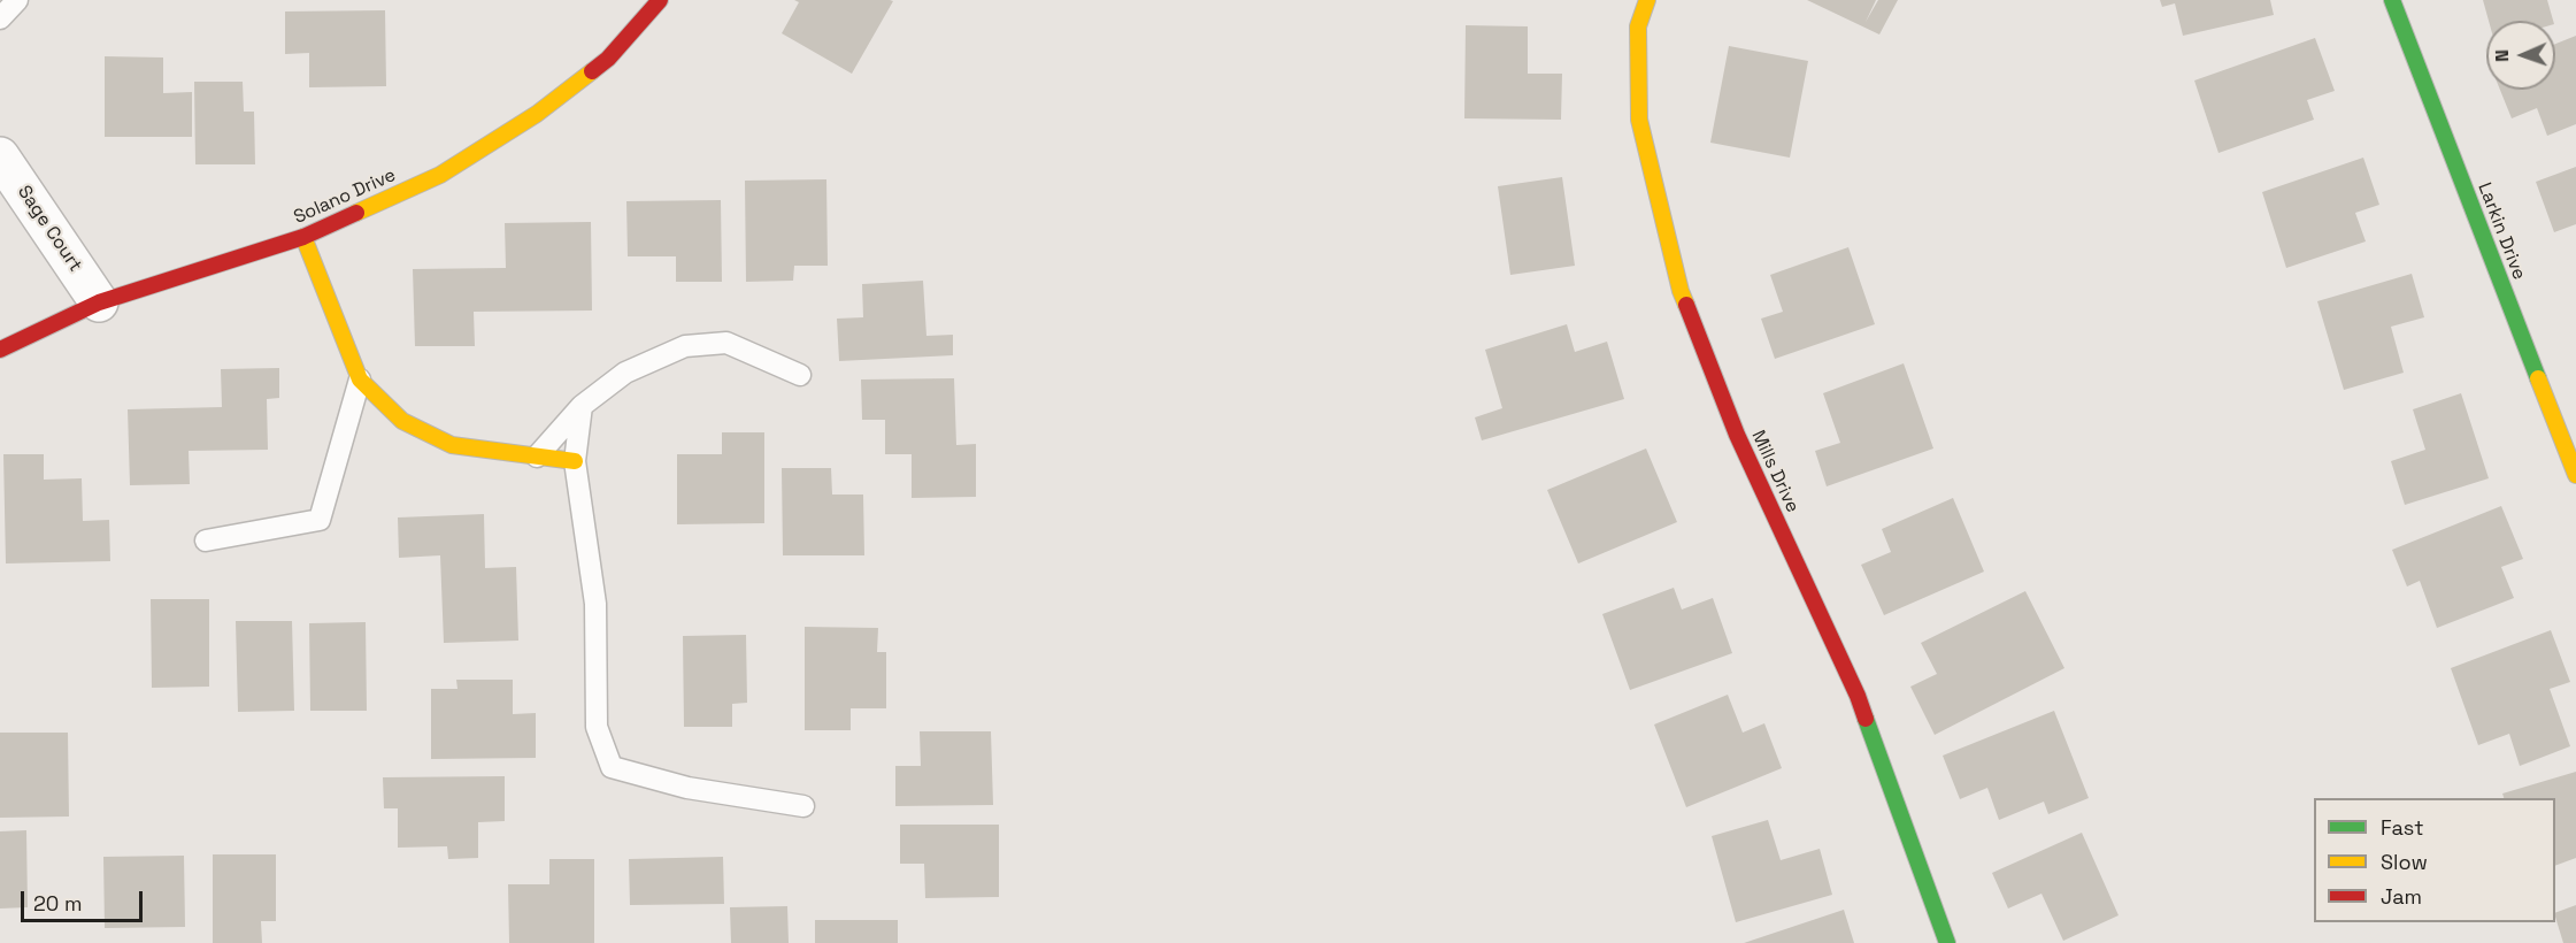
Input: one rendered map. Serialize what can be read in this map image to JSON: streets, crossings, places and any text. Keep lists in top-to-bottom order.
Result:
{
  "streets": {
    "street": [
      "Solano Drive",
      "Sage Court",
      "Larkin Drive",
      "Mills Drive"
    ]
  },
  "crossings": [
    ["Solano Drive", "Sage Court"]
  ],
  "legend": ["Fast", "Slow", "Jam"],
  "scale_bar": "20 m",
  "north": "left"
}
